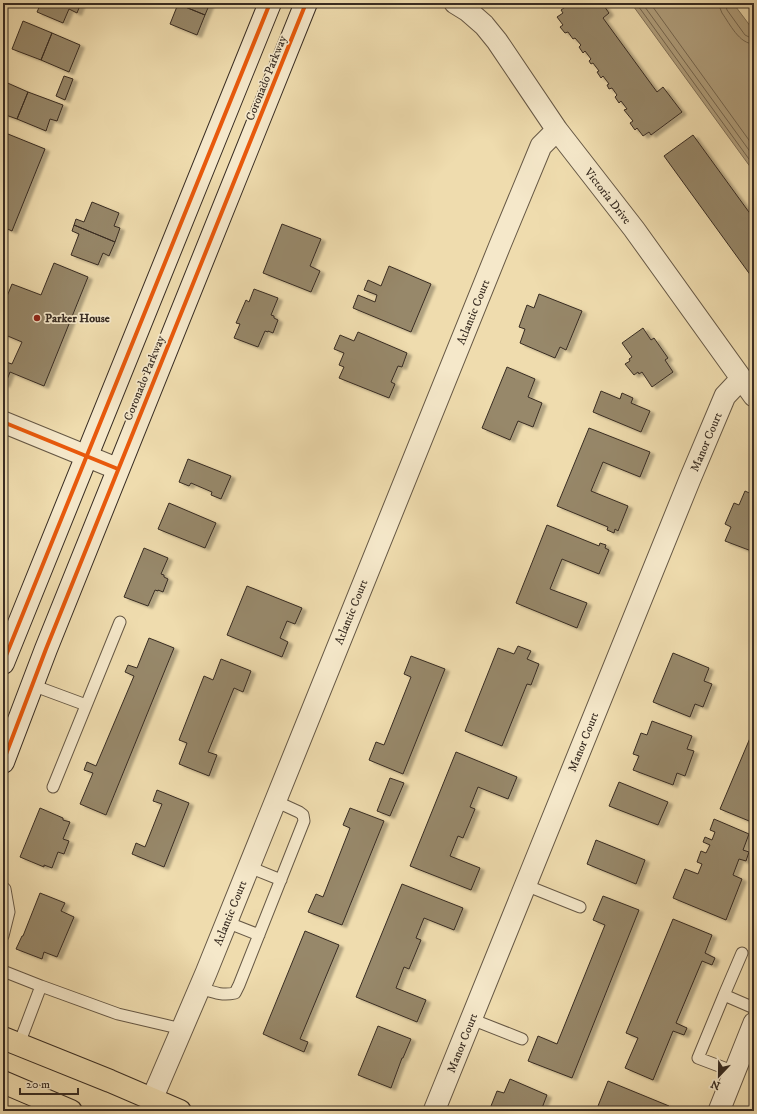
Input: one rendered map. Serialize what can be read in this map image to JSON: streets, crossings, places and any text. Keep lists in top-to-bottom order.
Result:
{
  "streets": {
    "street": [
      "Coronado Parkway",
      "Victoria Drive",
      "Atlantic Court",
      "Manor Court"
    ]
  },
  "crossings": [
    ["Victoria Drive", "Atlantic Court"],
    ["Victoria Drive", "Manor Court"]
  ],
  "places": ["Parker House"],
  "scale_bar": "20 m",
  "north": "bottom"
}
